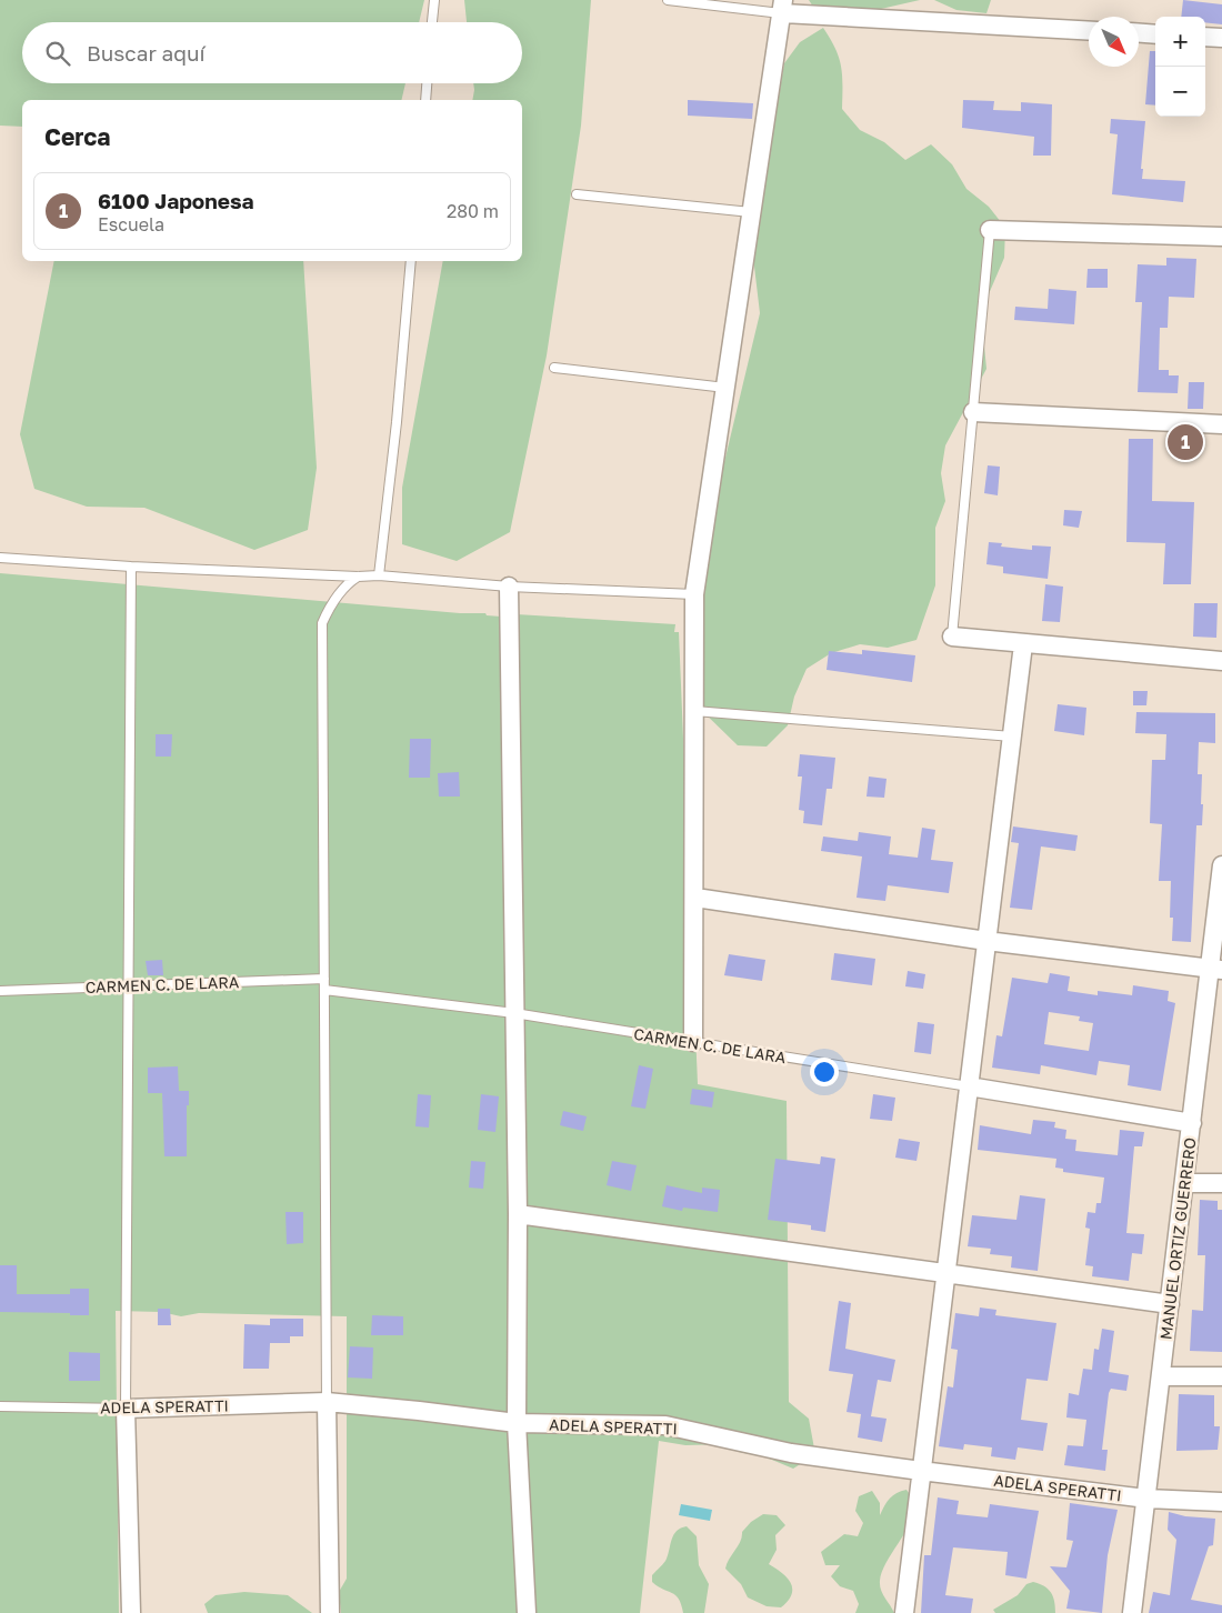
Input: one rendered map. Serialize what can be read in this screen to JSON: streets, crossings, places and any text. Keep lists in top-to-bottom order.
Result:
{
  "streets": {
    "street": ["CARMEN C. DE LARA", "MANUEL ORTIZ GUERRERO", "ADELA SPERATTI"]
  },
  "crossings": [
    ["CARMEN C. DE LARA", "MANUEL ORTIZ GUERRERO"],
    ["MANUEL ORTIZ GUERRERO", "ADELA SPERATTI"]
  ],
  "north": "bottom right",
  "page": {
    "map_buttons": ["+", "−"],
    "search": "Buscar aquí",
    "heading": "Cerca",
    "list": [
      {
        "mark": "1",
        "name": "6100 Japonesa",
        "note": "Escuela",
        "value": "280 m"
      }
    ],
    "pins": "1"
  }
}
